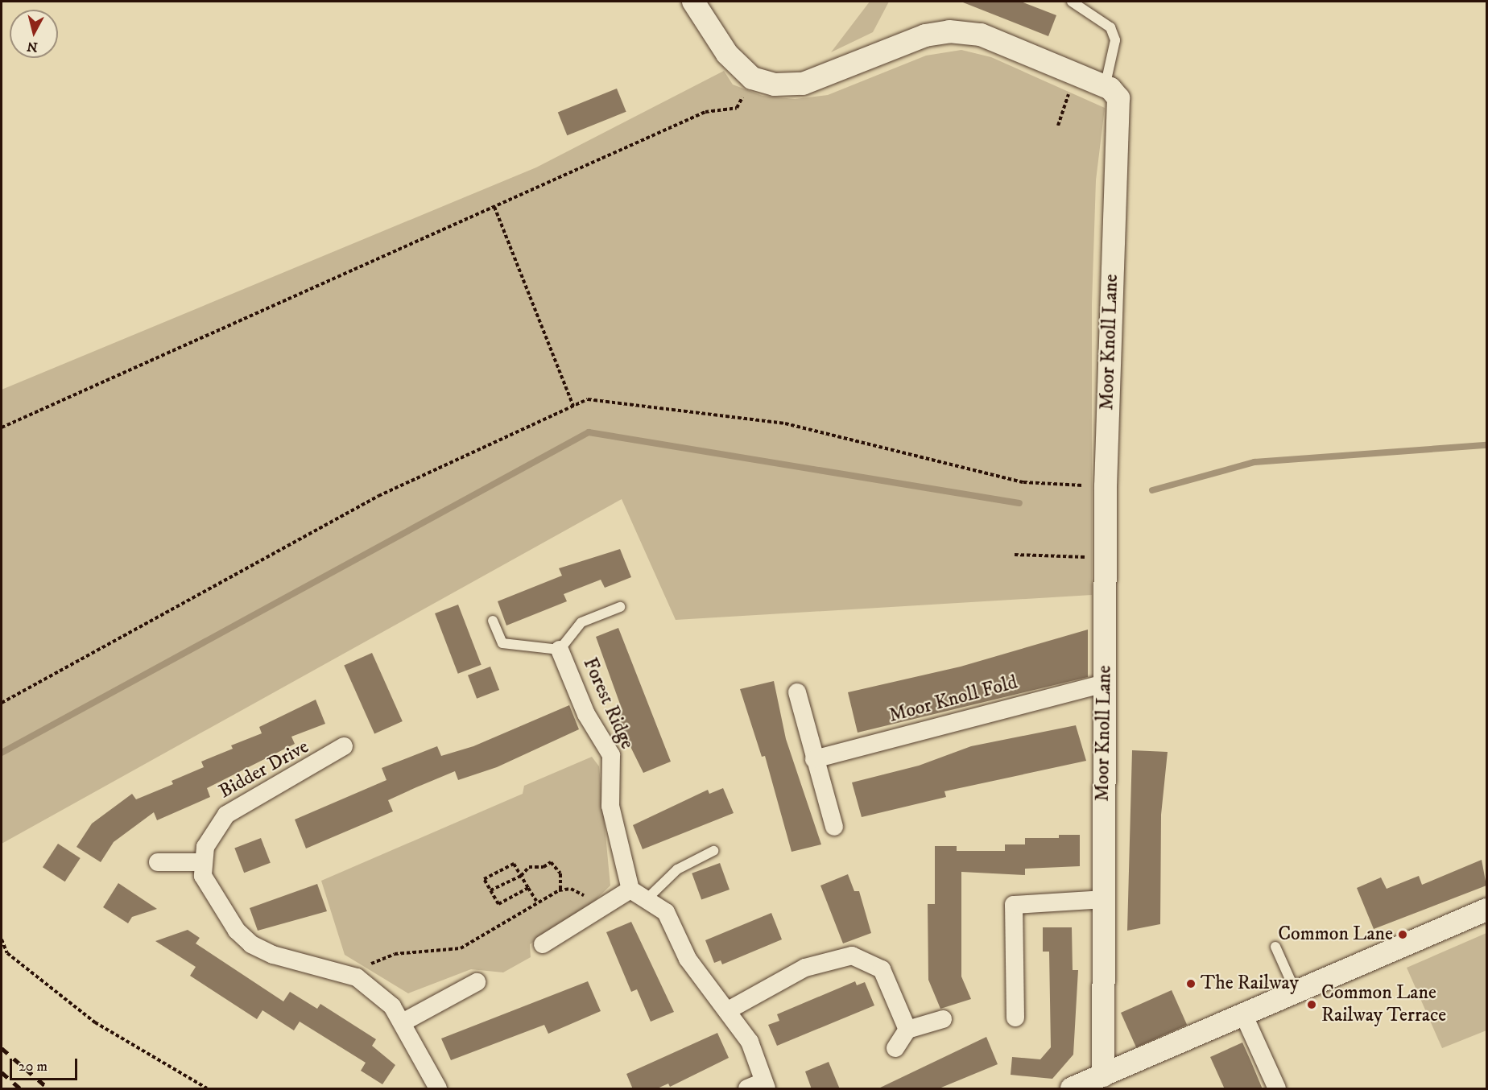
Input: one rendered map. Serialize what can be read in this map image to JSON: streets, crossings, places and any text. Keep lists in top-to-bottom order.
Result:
{
  "streets": {
    "street": [
      "Moor Knoll Lane",
      "Moor Knoll Fold",
      "Forest Ridge",
      "Bidder Drive"
    ]
  },
  "crossings": [
    ["Moor Knoll Lane", "Moor Knoll Fold"]
  ],
  "places": ["Common Lane", "The Railway", "Common Lane Railway Terrace"],
  "scale_bar": "20 m",
  "north": "bottom"
}
